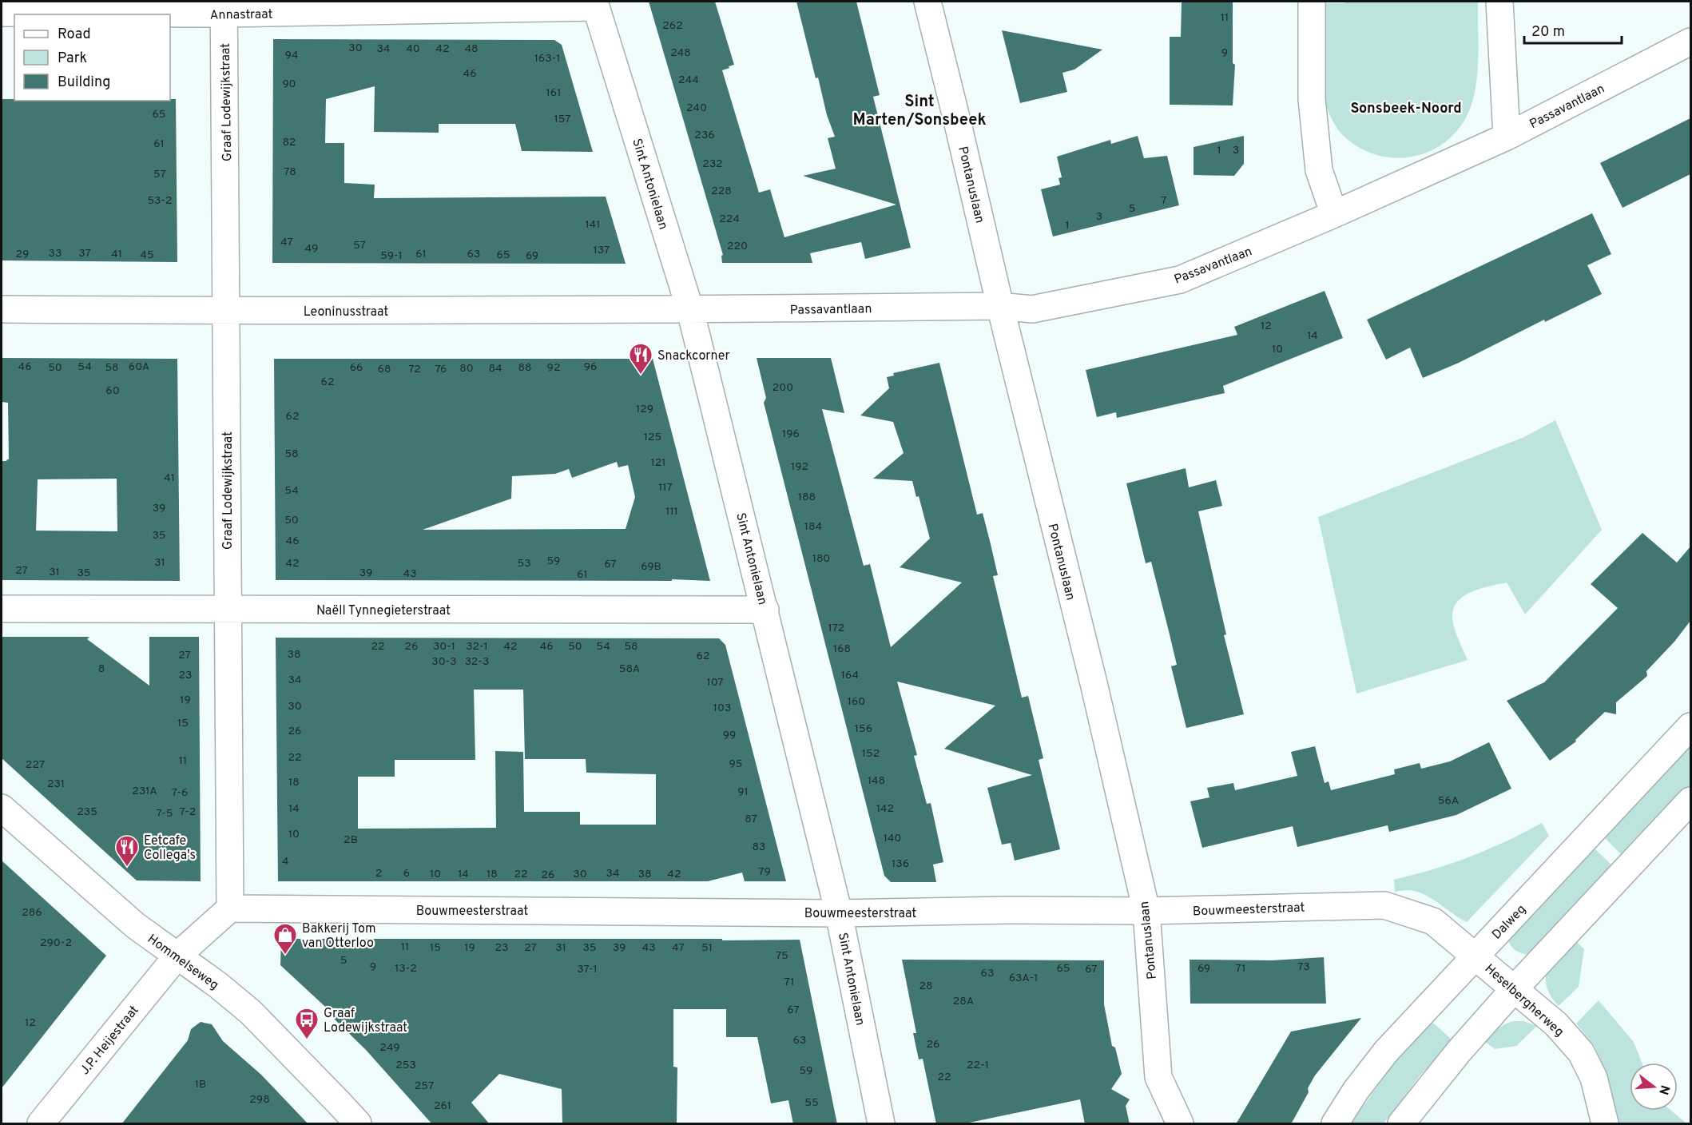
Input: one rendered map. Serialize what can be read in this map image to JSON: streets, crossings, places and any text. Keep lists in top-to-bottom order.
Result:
{
  "streets": {
    "street": [
      "Annastraat",
      "Graaf Lodewijkstraat",
      "Passavantlaan",
      "Sint Antonielaan",
      "Pontanuslaan",
      "Leoninusstraat",
      "Naëll Tynnegieterstraat",
      "Bouwmeesterstraat",
      "Dalweg",
      "Hommelseweg",
      "Heselbergherweg",
      "J.P. Heijestraat"
    ]
  },
  "crossings": [
    ["Annastraat", "Graaf Lodewijkstraat"],
    ["Annastraat", "Sint Antonielaan"],
    ["Graaf Lodewijkstraat", "Leoninusstraat"],
    ["Graaf Lodewijkstraat", "Naëll Tynnegieterstraat"],
    ["Graaf Lodewijkstraat", "Bouwmeesterstraat"],
    ["Passavantlaan", "Sint Antonielaan"],
    ["Passavantlaan", "Pontanuslaan"],
    ["Passavantlaan", "Leoninusstraat"],
    ["Sint Antonielaan", "Leoninusstraat"],
    ["Sint Antonielaan", "Naëll Tynnegieterstraat"],
    ["Sint Antonielaan", "Bouwmeesterstraat"],
    ["Pontanuslaan", "Bouwmeesterstraat"],
    ["Bouwmeesterstraat", "Dalweg"],
    ["Bouwmeesterstraat", "Heselbergherweg"],
    ["Dalweg", "Heselbergherweg"],
    ["Hommelseweg", "J.P. Heijestraat"]
  ],
  "districts": ["Sint Marten/Sonsbeek", "Sonsbeek-Noord"],
  "places": {
    "restaurant": ["Snackcorner", "Eetcafe Collega's"],
    "shop": ["Bakkerij Tom van Otterloo"],
    "bus stop": ["Graaf Lodewijkstraat"]
  },
  "house_numbers": [
    "11",
    "262",
    "30",
    "34",
    "40",
    "42",
    "48",
    "248",
    "9",
    "94",
    "163-1",
    "46",
    "244",
    "90",
    "161",
    "240",
    "65",
    "157",
    "236",
    "82",
    "61",
    "1",
    "3",
    "232",
    "78",
    "57",
    "228",
    "53-2",
    "7",
    "5",
    "3",
    "224",
    "141",
    "1",
    "47",
    "57",
    "220",
    "49",
    "137",
    "33",
    "37",
    "29",
    "41",
    "61",
    "63",
    "45",
    "65",
    "59-1",
    "69",
    "12",
    "14",
    "10",
    "46",
    "54",
    "60A",
    "96",
    "50",
    "58",
    "66",
    "88",
    "92",
    "80",
    "84",
    "68",
    "72",
    "76",
    "62",
    "200",
    "60",
    "129",
    "62",
    "196",
    "125",
    "58",
    "121",
    "192",
    "41",
    "117",
    "54",
    "188",
    "39",
    "111",
    "50",
    "184",
    "35",
    "46",
    "180",
    "59",
    "31",
    "42",
    "53",
    "67",
    "69B",
    "27",
    "31",
    "35",
    "39",
    "43",
    "61",
    "172",
    "22",
    "26",
    "30-1",
    "32-1",
    "42",
    "46",
    "50",
    "54",
    "58",
    "168",
    "38",
    "27",
    "62",
    "30-3",
    "32-3",
    "8",
    "58A",
    "23",
    "164",
    "34",
    "107",
    "19",
    "160",
    "30",
    "103",
    "15",
    "156",
    "26",
    "99",
    "152",
    "22",
    "11",
    "95",
    "227",
    "148",
    "18",
    "231",
    "231A",
    "91",
    "7-6",
    "56A",
    "14",
    "142",
    "235",
    "7-2",
    "7-5",
    "87",
    "10",
    "140",
    "2B",
    "83",
    "4",
    "136",
    "79",
    "2",
    "6",
    "34",
    "10",
    "14",
    "18",
    "22",
    "30",
    "38",
    "42",
    "26",
    "286",
    "290-2",
    "11",
    "15",
    "19",
    "23",
    "27",
    "31",
    "35",
    "39",
    "43",
    "47",
    "51",
    "75",
    "5",
    "9",
    "73",
    "13-2",
    "65",
    "69",
    "71",
    "37-1",
    "67",
    "63",
    "63A-1",
    "71",
    "28",
    "28A",
    "67",
    "12",
    "63",
    "26",
    "249",
    "253",
    "22-1",
    "59",
    "22",
    "1B",
    "257",
    "298",
    "55",
    "261"
  ],
  "legend": ["Road", "Park", "Building"],
  "scale_bar": "20 m",
  "north": "right"
}
